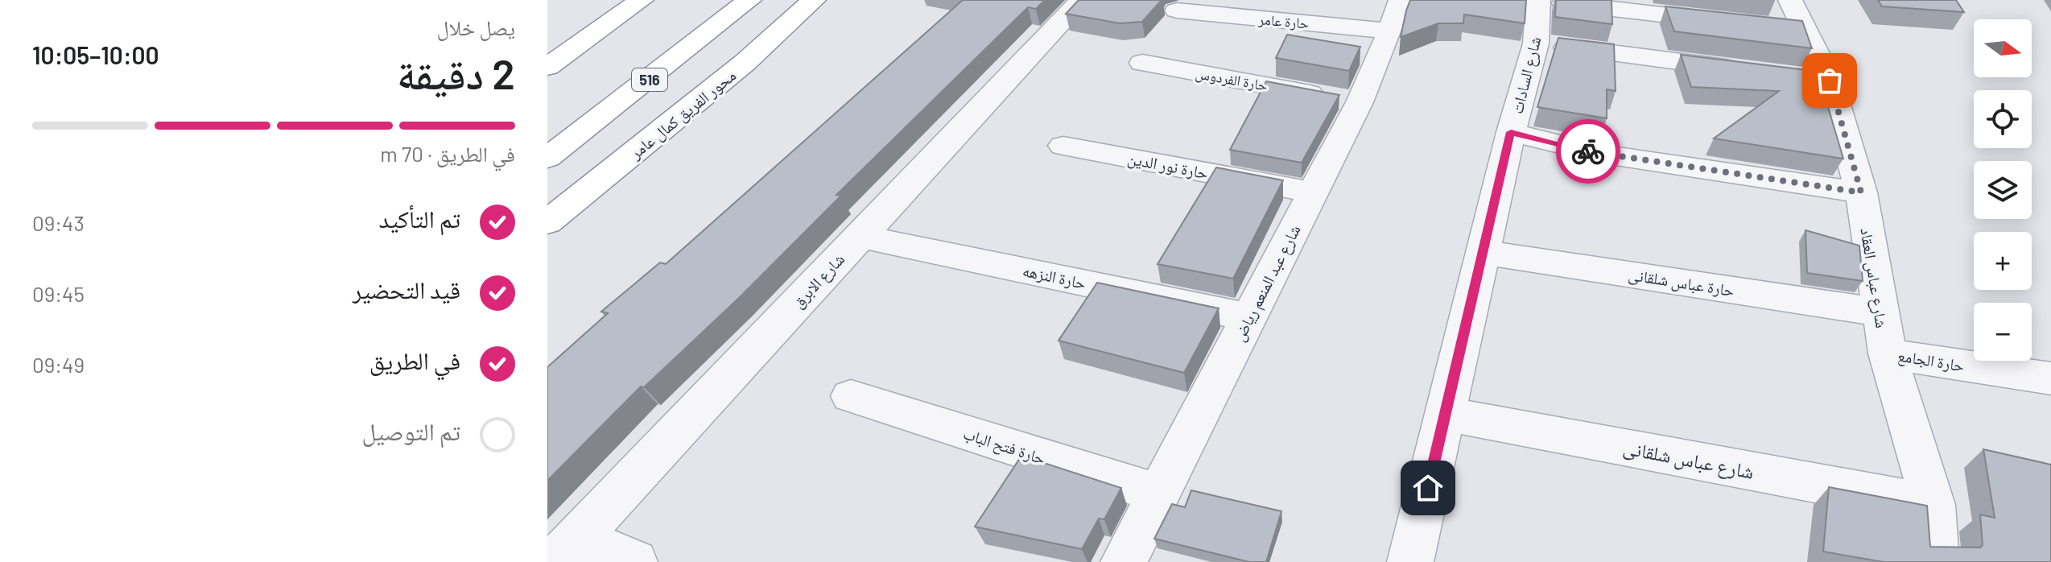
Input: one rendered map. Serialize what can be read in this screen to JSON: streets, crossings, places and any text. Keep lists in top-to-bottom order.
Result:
{
  "streets": {
    "highway": ["516", "محور الفريق كمال عامر"],
    "street": [
      "حارة عامر",
      "شارع السادات",
      "حارة الفردوس",
      "حارة نور الدين",
      "حارة النزهه",
      "شارع عباس العقاد",
      "شارع الابرق",
      "حارة عباس شلقانى",
      "شارع عبد المنعم رياض",
      "حارة الجامع",
      "حارة فتح الباب",
      "شارع عباس شلقانى"
    ]
  },
  "crossings": [
    ["حارة عامر", "شارع عبد المنعم رياض"],
    ["شارع السادات", "حارة عباس شلقانى"],
    ["شارع السادات", "شارع عباس شلقانى"],
    ["حارة الفردوس", "شارع عبد المنعم رياض"],
    ["حارة نور الدين", "شارع عبد المنعم رياض"],
    ["حارة النزهه", "شارع الابرق"],
    ["حارة النزهه", "شارع عبد المنعم رياض"],
    ["شارع عباس العقاد", "حارة عباس شلقانى"],
    ["شارع عباس العقاد", "حارة الجامع"],
    ["شارع عباس العقاد", "شارع عباس شلقانى"],
    ["شارع عبد المنعم رياض", "حارة فتح الباب"]
  ],
  "north": "right",
  "page": {
    "heading": ["2 دقيقة", "يصل خلال", "10:00–10:05"],
    "map_buttons": ["+", "−"],
    "bar": "في الطريق · 70 m",
    "list": [
      ["تم التأكيد", "09:43"],
      ["قيد التحضير", "09:45"],
      ["في الطريق", "09:49"],
      "تم التوصيل"
    ]
  }
}
